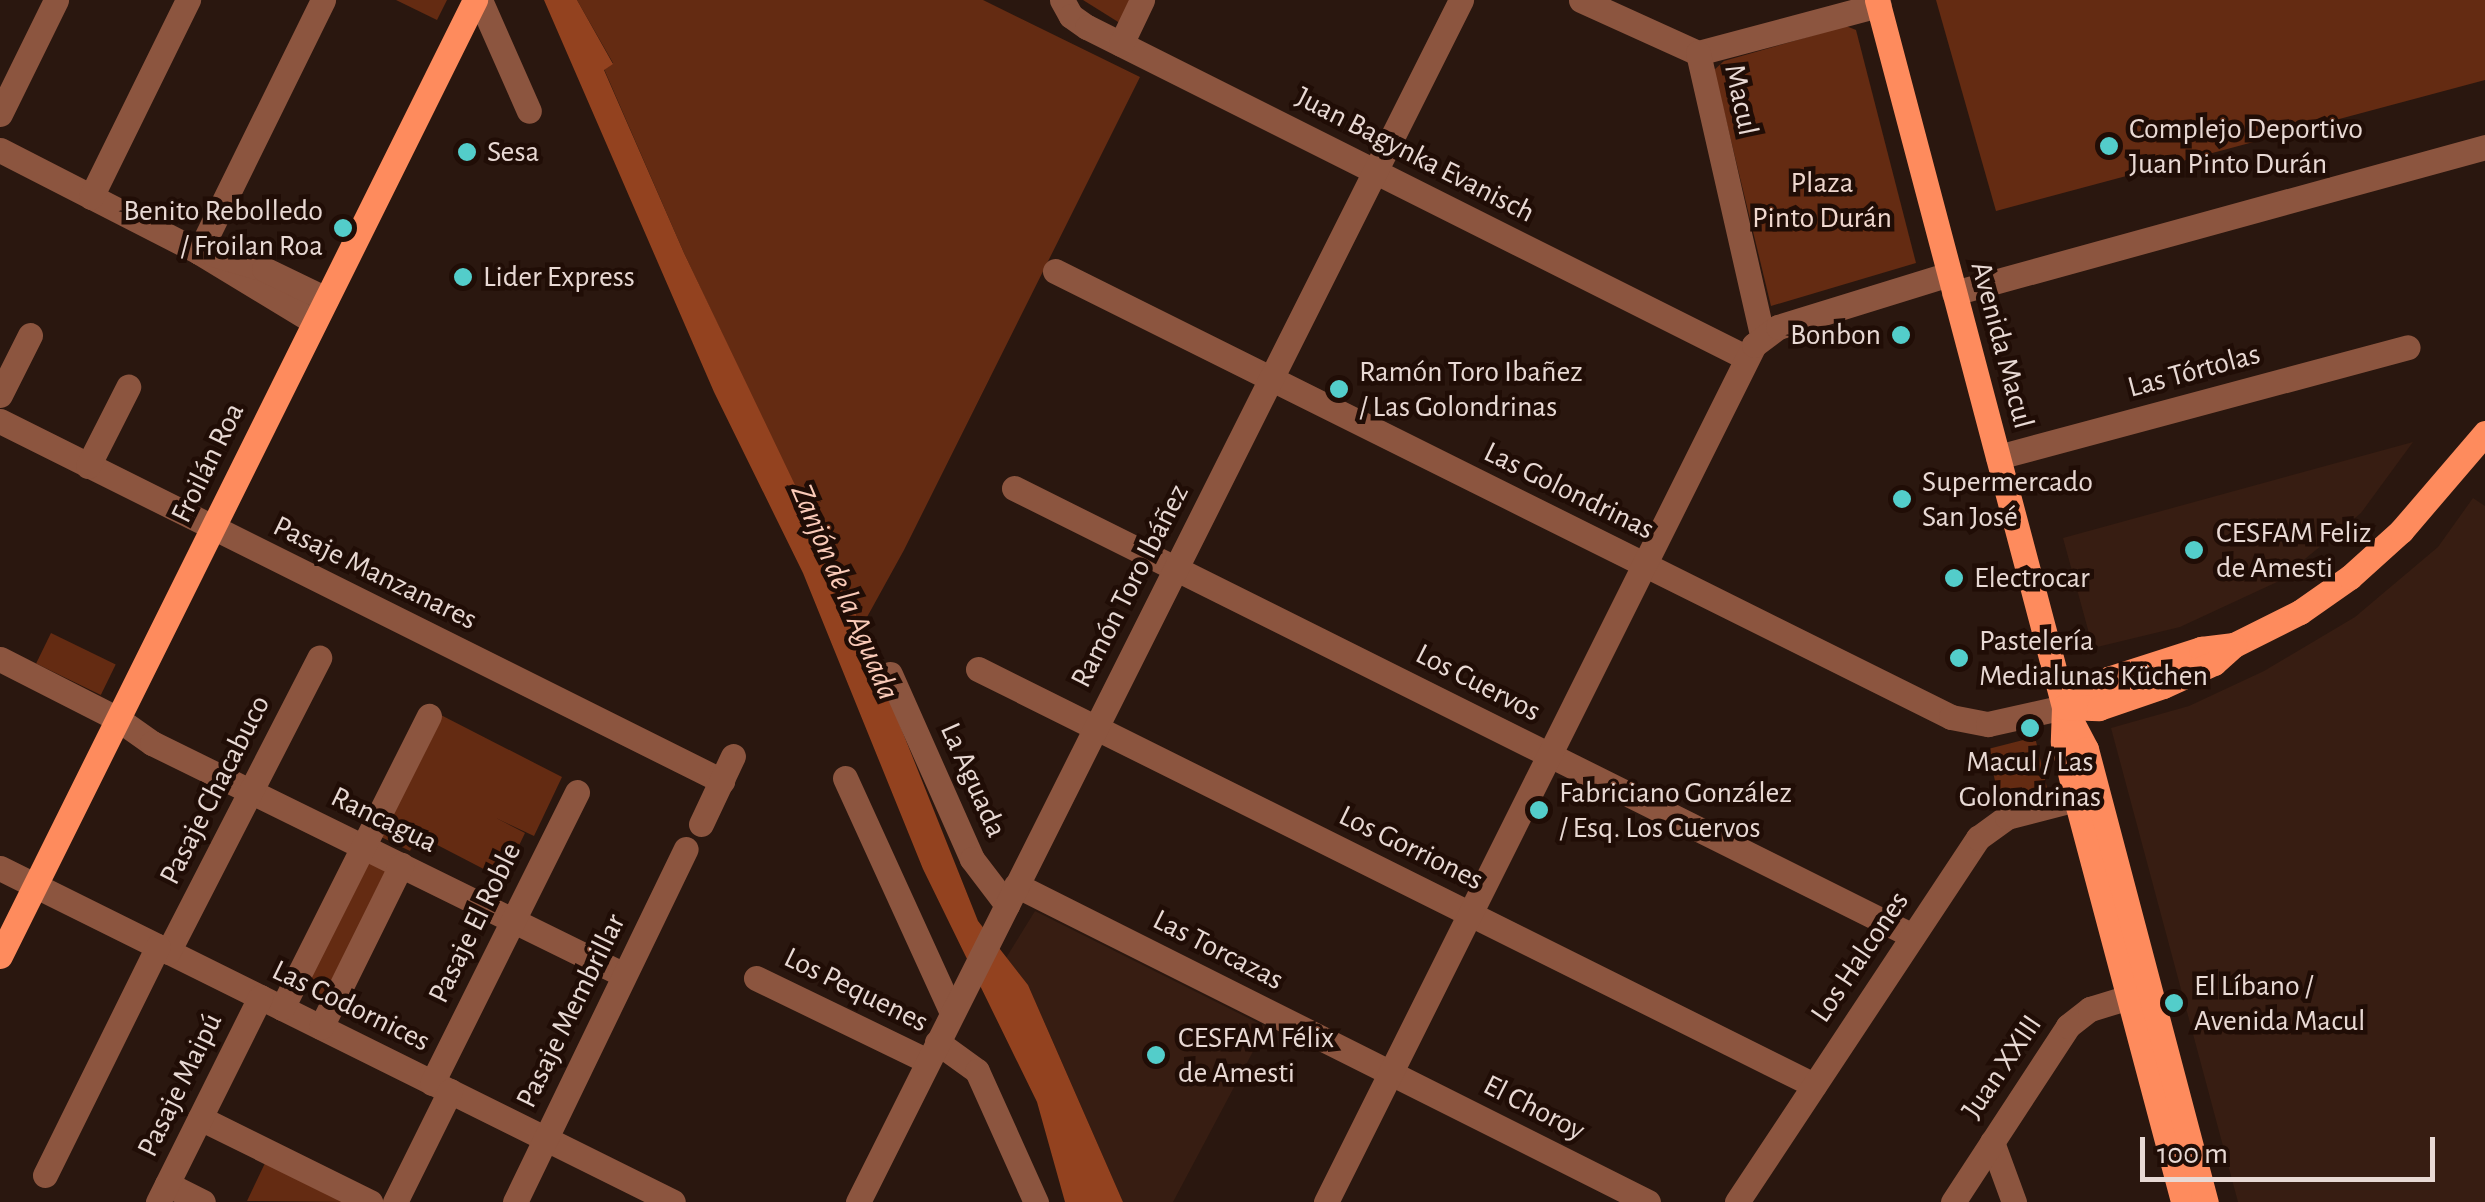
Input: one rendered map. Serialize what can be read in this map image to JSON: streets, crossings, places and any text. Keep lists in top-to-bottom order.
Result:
{
  "streets": {
    "main road": ["Avenida Macul", "Froilán Roa"],
    "street": [
      "Macul",
      "Juan Bagynka Evanisch",
      "Las Tórtolas",
      "Las Golondrinas",
      "Pasaje Manzanares",
      "Ramón Toro Ibáñez",
      "Los Cuervos",
      "La Aguada",
      "Pasaje Chacabuco",
      "Rancagua",
      "Los Gorriones",
      "Pasaje El Roble",
      "Las Torcazas",
      "Los Halcones",
      "Los Pequenes",
      "Las Codornices",
      "Pasaje Membrillar",
      "Juan XXIII",
      "Pasaje Maipú",
      "El Choroy"
    ]
  },
  "crossings": [
    ["Juan Bagynka Evanisch", "Ramón Toro Ibáñez"],
    ["Avenida Macul", "Las Tórtolas"],
    ["Avenida Macul", "Las Golondrinas"],
    ["Avenida Macul", "Los Halcones"],
    ["Avenida Macul", "Juan XXIII"],
    ["Froilán Roa", "Pasaje Manzanares"],
    ["Froilán Roa", "Rancagua"],
    ["Froilán Roa", "Las Codornices"],
    ["Las Golondrinas", "Ramón Toro Ibáñez"],
    ["Ramón Toro Ibáñez", "Los Cuervos"],
    ["Ramón Toro Ibáñez", "La Aguada"],
    ["Ramón Toro Ibáñez", "Los Gorriones"],
    ["Ramón Toro Ibáñez", "Las Torcazas"],
    ["Ramón Toro Ibáñez", "Los Pequenes"],
    ["Los Cuervos", "Los Halcones"],
    ["La Aguada", "Las Torcazas"],
    ["Pasaje Chacabuco", "Rancagua"],
    ["Pasaje Chacabuco", "Las Codornices"],
    ["Rancagua", "Pasaje El Roble"],
    ["Rancagua", "Pasaje Membrillar"],
    ["Rancagua", "Pasaje Maipú"],
    ["Los Gorriones", "Los Halcones"],
    ["Pasaje El Roble", "Las Codornices"],
    ["Las Torcazas", "El Choroy"],
    ["Las Codornices", "Pasaje Membrillar"],
    ["Las Codornices", "Pasaje Maipú"]
  ],
  "water": ["Zanjón de la Aguada"],
  "parks": ["Plaza Pinto Durán"],
  "places": [
    "Complejo Deportivo Juan Pinto Durán",
    "Sesa",
    "Benito Rebolledo / Froilan Roa",
    "Lider Express",
    "Bonbon",
    "Ramón Toro Ibañez / Las Golondrinas",
    "Supermercado San José",
    "CESFAM Feliz de Amesti",
    "Electrocar",
    "Pastelería Medialunas Küchen",
    "Macul / Las Golondrinas",
    "Fabriciano González / Esq. Los Cuervos",
    "El Líbano / Avenida Macul",
    "CESFAM Félix de Amesti"
  ],
  "scale_bar": "100 m"
}
